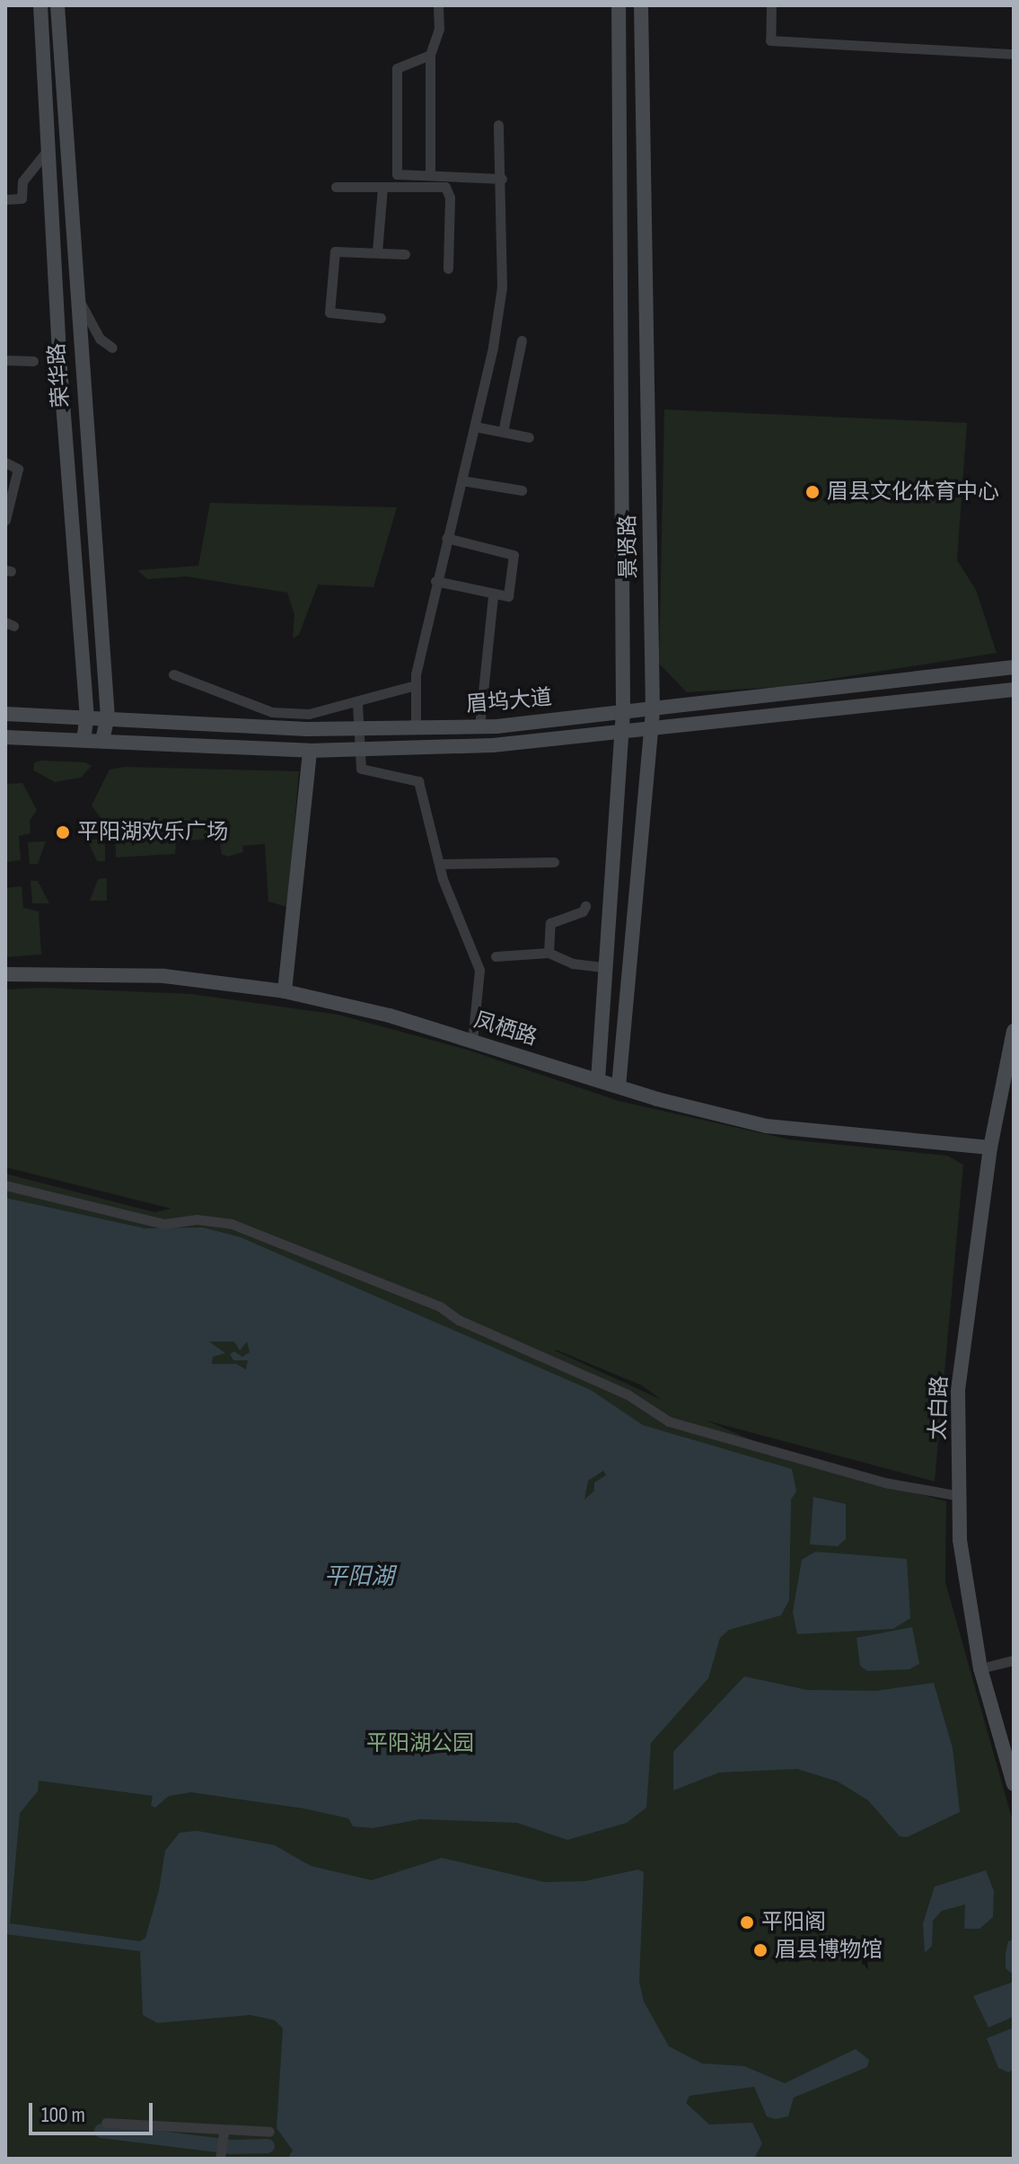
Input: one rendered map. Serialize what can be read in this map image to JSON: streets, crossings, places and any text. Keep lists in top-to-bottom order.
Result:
{
  "streets": {
    "main road": [
      "荣华路",
      "景贤路",
      "眉坞大道",
      "凤栖路",
      "太白路"
    ]
  },
  "crossings": [
    ["荣华路", "眉坞大道"],
    ["景贤路", "眉坞大道"],
    ["景贤路", "凤栖路"],
    ["凤栖路", "太白路"]
  ],
  "water": ["平阳湖"],
  "parks": ["平阳湖公园"],
  "places": [
    "眉县文化体育中心",
    "平阳湖欢乐广场",
    "平阳阁",
    "眉县博物馆"
  ],
  "scale_bar": "100 m"
}
